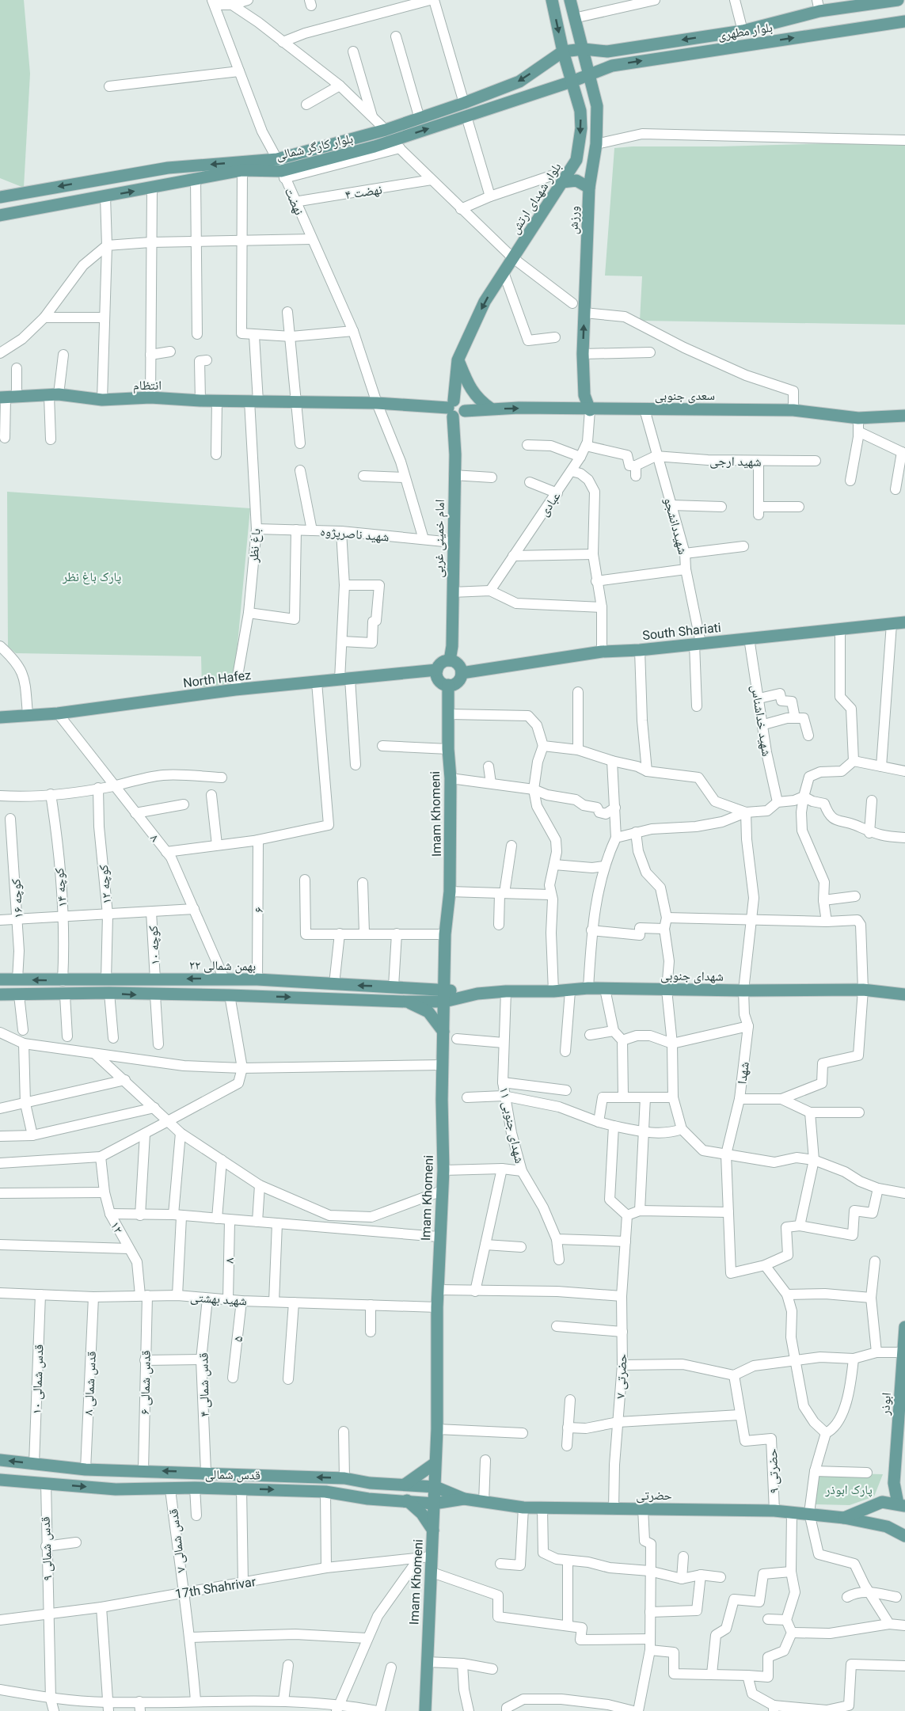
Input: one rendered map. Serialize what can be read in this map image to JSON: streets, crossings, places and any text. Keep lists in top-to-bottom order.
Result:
{
  "streets": {
    "main road": [
      "بلوار مطهری",
      "بلوار کارگر شمالی",
      "بلوار شهدای ارتش",
      "ورزش",
      "انتظام",
      "سعدی جنوبی",
      "امام خمینی غربی",
      "South Shariati",
      "North Hafez",
      "Imam Khomeni",
      "۲۲ بهمن شمالی",
      "شهدای جنوبی",
      "ابوذر",
      "قدس شمالی",
      "حضرتی"
    ],
    "street": [
      "نهضت ۴",
      "نهضت",
      "شهید ارجی",
      "عبادی",
      "شهیددانشجو",
      "شهید ناصرپژوه",
      "باغ نظر",
      "شهید خداشناس",
      "۸",
      "کوچه ۱۲",
      "کوچه ۱۴",
      "کوچه ۱۶",
      "۶",
      "کوچه ۱۰",
      "شهدا",
      "۱۱ شهدای جنوبی",
      "۱۲",
      "شهید بهشتی",
      "۵",
      "حضرتی ۷",
      "قدس شمالی ۱۰",
      "قدس شمالی ۶",
      "قدس شمالی ۸",
      "قدس شمالی ۴",
      "حضرتی ۹",
      "۷ قدس شمالی",
      "قدس شمالی ۹",
      "17th Shahrivar"
    ]
  },
  "crossings": [
    ["بلوار مطهری", "بلوار کارگر شمالی"],
    ["بلوار مطهری", "بلوار شهدای ارتش"],
    ["بلوار مطهری", "ورزش"],
    ["بلوار کارگر شمالی", "بلوار شهدای ارتش"],
    ["بلوار کارگر شمالی", "نهضت"],
    ["نهضت ۴", "نهضت"],
    ["بلوار شهدای ارتش", "انتظام"],
    ["بلوار شهدای ارتش", "سعدی جنوبی"],
    ["بلوار شهدای ارتش", "امام خمینی غربی"],
    ["نهضت", "انتظام"],
    ["نهضت", "شهید ناصرپژوه"],
    ["ورزش", "سعدی جنوبی"],
    ["ورزش", "عبادی"],
    ["انتظام", "سعدی جنوبی"],
    ["انتظام", "امام خمینی غربی"],
    ["انتظام", "باغ نظر"],
    ["سعدی جنوبی", "عبادی"],
    ["سعدی جنوبی", "شهیددانشجو"],
    ["سعدی جنوبی", "امام خمینی غربی"],
    ["شهید ارجی", "شهیددانشجو"],
    ["شهیددانشجو", "South Shariati"],
    ["شهید ناصرپژوه", "امام خمینی غربی"],
    ["شهید ناصرپژوه", "باغ نظر"],
    ["امام خمینی غربی", "South Shariati"],
    ["امام خمینی غربی", "North Hafez"],
    ["امام خمینی غربی", "Imam Khomeni"],
    ["باغ نظر", "North Hafez"],
    ["South Shariati", "North Hafez"],
    ["South Shariati", "شهید خداشناس"],
    ["South Shariati", "Imam Khomeni"],
    ["North Hafez", "Imam Khomeni"],
    ["North Hafez", "۸"],
    ["Imam Khomeni", "۲۲ بهمن شمالی"],
    ["Imam Khomeni", "شهدای جنوبی"],
    ["Imam Khomeni", "شهید بهشتی"],
    ["Imam Khomeni", "قدس شمالی"],
    ["Imam Khomeni", "17th Shahrivar"],
    ["۸", "۲۲ بهمن شمالی"],
    ["۸", "شهید بهشتی"],
    ["کوچه ۱۲", "۲۲ بهمن شمالی"],
    ["کوچه ۱۴", "۲۲ بهمن شمالی"],
    ["کوچه ۱۶", "۲۲ بهمن شمالی"],
    ["۶", "۲۲ بهمن شمالی"],
    ["کوچه ۱۰", "۲۲ بهمن شمالی"],
    ["۲۲ بهمن شمالی", "شهدای جنوبی"],
    ["شهدای جنوبی", "شهدا"],
    ["شهدای جنوبی", "۱۱ شهدای جنوبی"],
    ["۱۲", "شهید بهشتی"],
    ["۱۲", "قدس شمالی ۶"],
    ["شهید بهشتی", "۵"],
    ["شهید بهشتی", "قدس شمالی ۱۰"],
    ["شهید بهشتی", "قدس شمالی ۶"],
    ["شهید بهشتی", "قدس شمالی ۸"],
    ["شهید بهشتی", "قدس شمالی ۴"],
    ["حضرتی ۷", "حضرتی"],
    ["قدس شمالی ۱۰", "قدس شمالی"],
    ["قدس شمالی ۶", "قدس شمالی"],
    ["قدس شمالی ۸", "قدس شمالی"],
    ["قدس شمالی ۴", "قدس شمالی"],
    ["حضرتی ۹", "حضرتی"],
    ["قدس شمالی", "حضرتی"],
    ["قدس شمالی", "۷ قدس شمالی"],
    ["قدس شمالی", "قدس شمالی ۹"],
    ["۷ قدس شمالی", "17th Shahrivar"],
    ["قدس شمالی ۹", "17th Shahrivar"]
  ],
  "one_way": ["بلوار شهدای ارتش"],
  "parks": ["پارک باغ نظر", "پارک ابوذر"]
}
